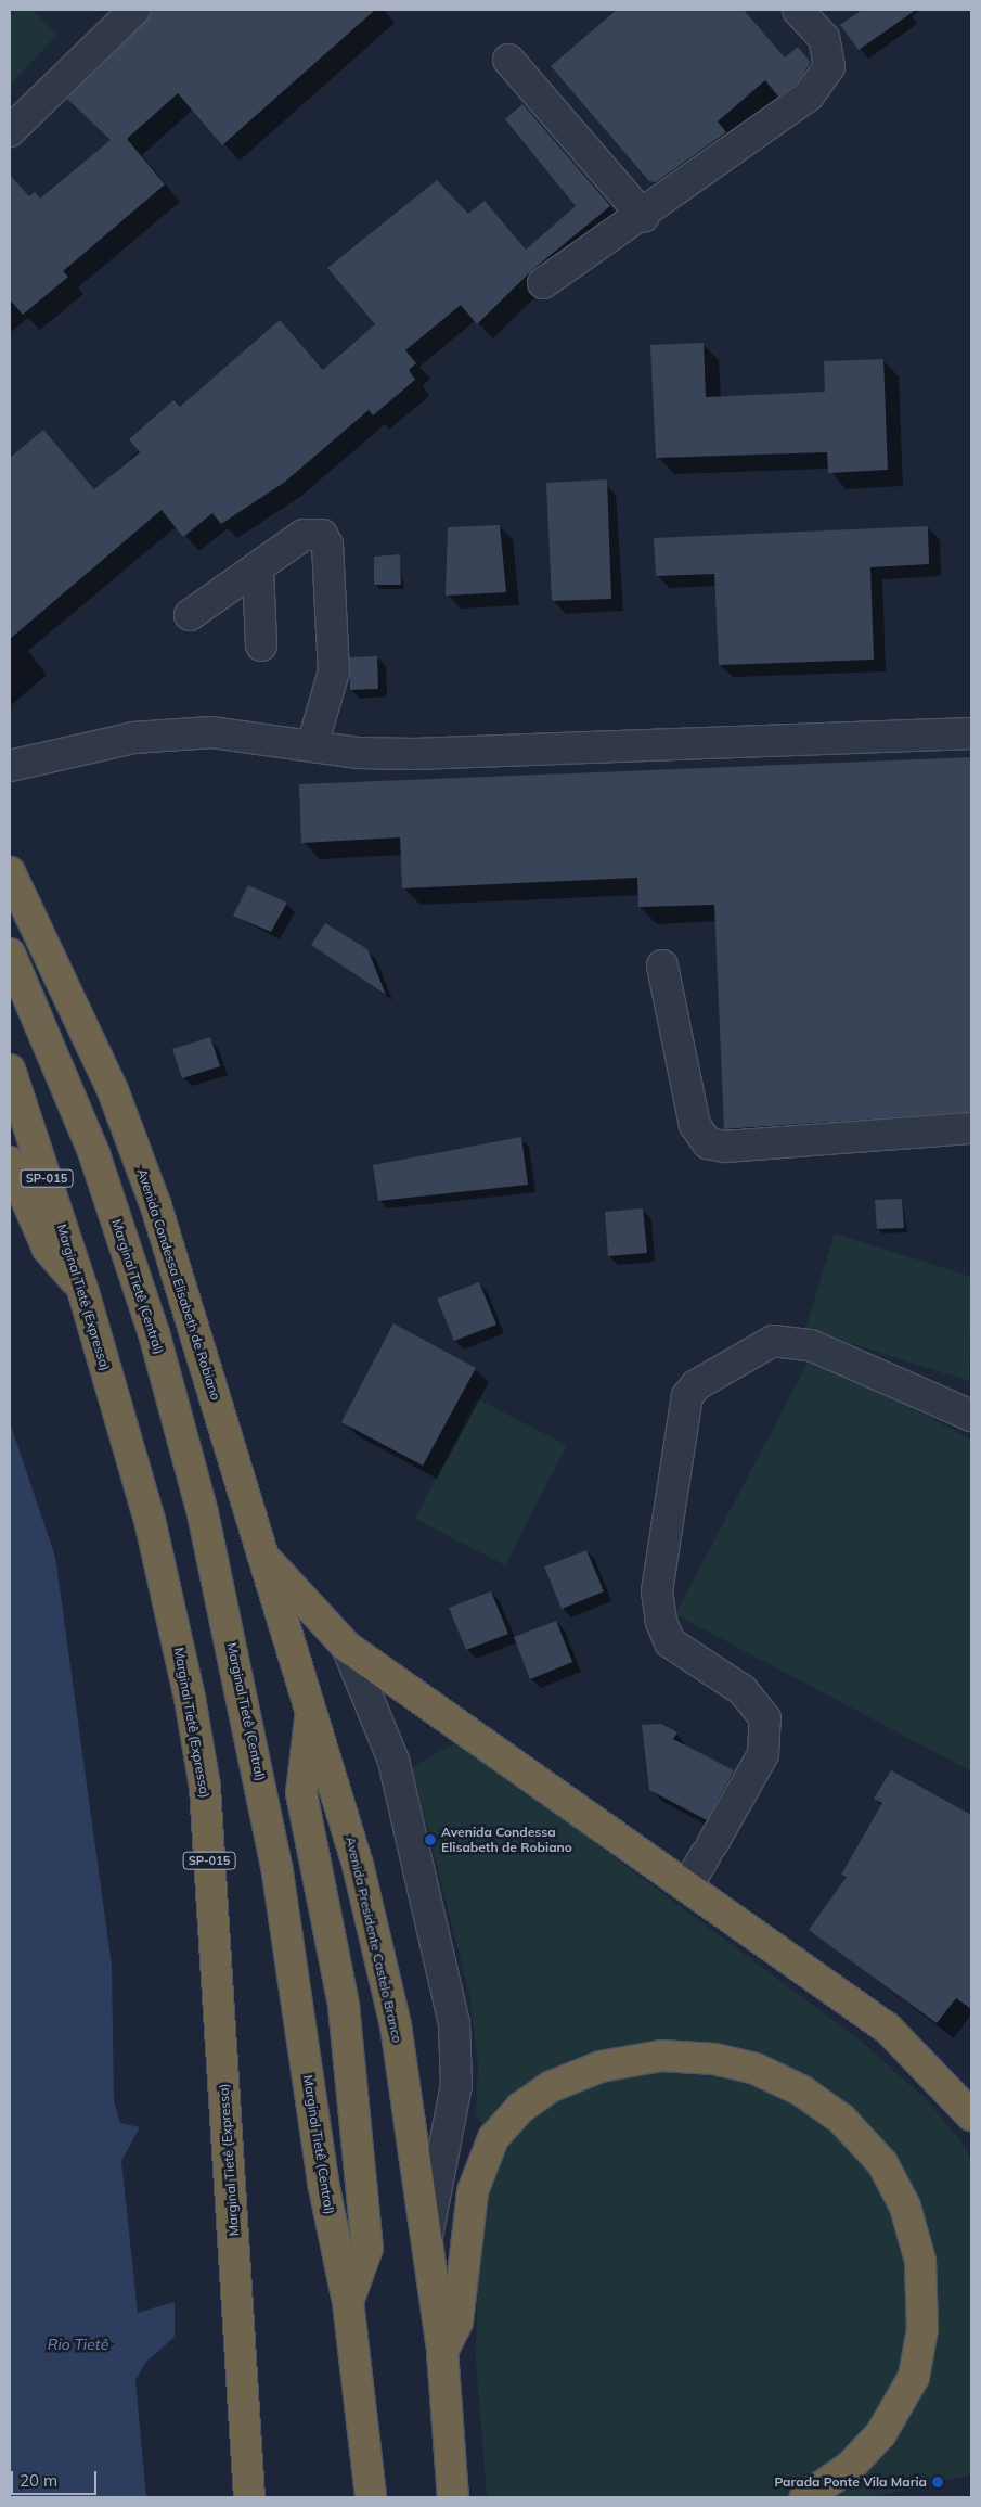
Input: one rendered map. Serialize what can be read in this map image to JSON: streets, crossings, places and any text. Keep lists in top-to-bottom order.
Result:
{
  "streets": {
    "highway": [
      "SP-015",
      "Avenida Condessa Elisabeth de Robiano",
      "Marginal Tietê (Central)",
      "Marginal Tietê (Expressa)",
      "Avenida Presidente Castelo Branco"
    ]
  },
  "crossings": [
    ["Avenida Condessa Elisabeth de Robiano", "Avenida Presidente Castelo Branco"]
  ],
  "water": ["Rio Tietê"],
  "places": ["Avenida Condessa Elisabeth de Robiano", "Parada Ponte Vila Maria"],
  "scale_bar": "20 m"
}
